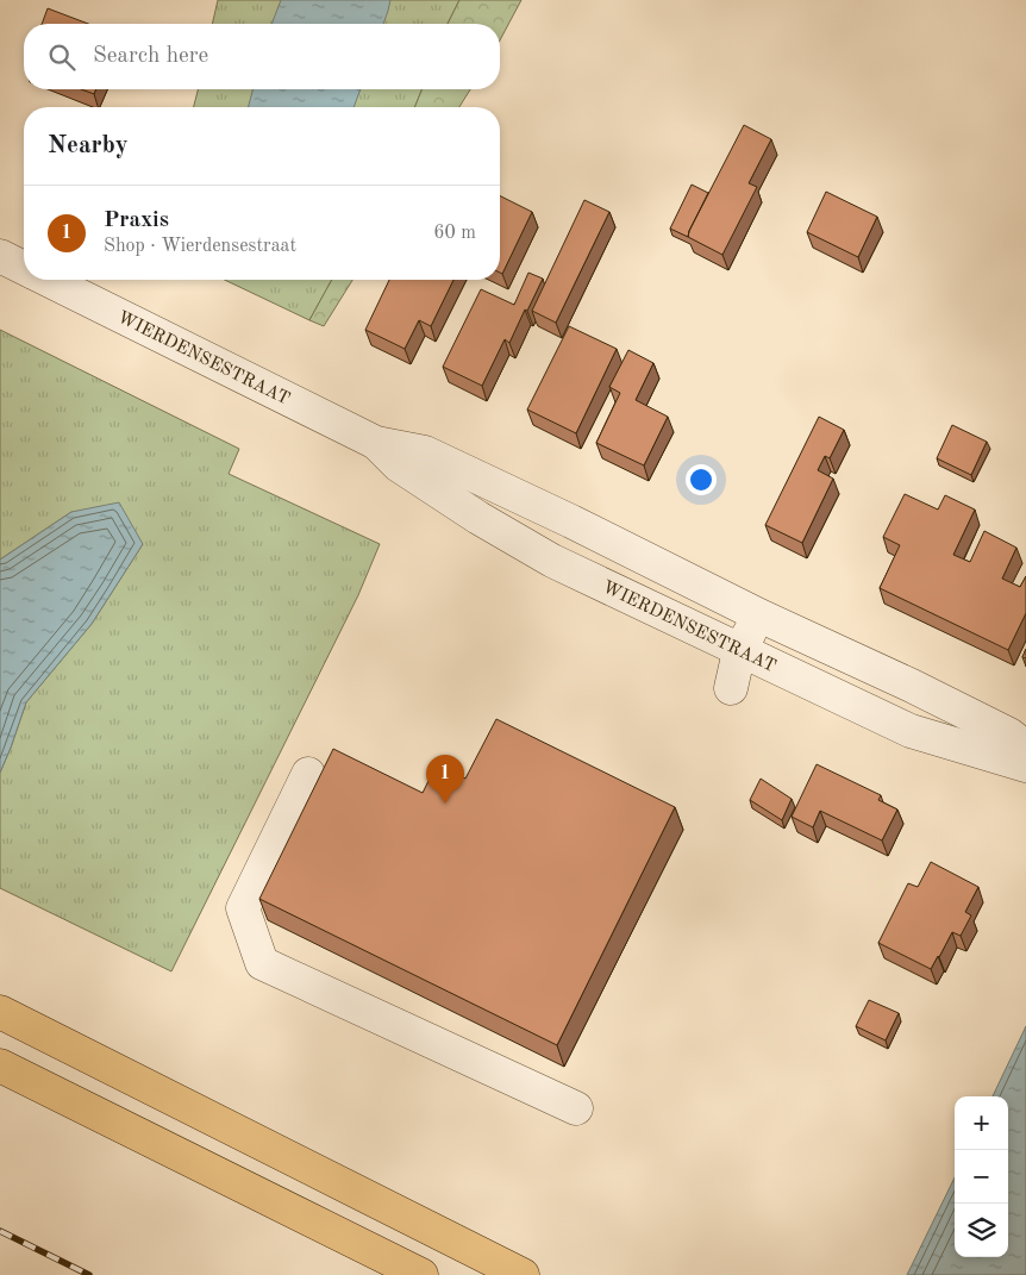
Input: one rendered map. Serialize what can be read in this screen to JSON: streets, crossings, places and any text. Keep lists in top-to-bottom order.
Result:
{
  "streets": {
    "street": ["WIERDENSESTRAAT"]
  },
  "page": {
    "search": "Search here",
    "heading": "Nearby",
    "list": [
      {
        "mark": "1",
        "name": "Praxis",
        "note": "Shop · Wierdensestraat",
        "value": "60 m"
      }
    ],
    "pins": "1",
    "map_buttons": ["+", "−"]
  }
}
